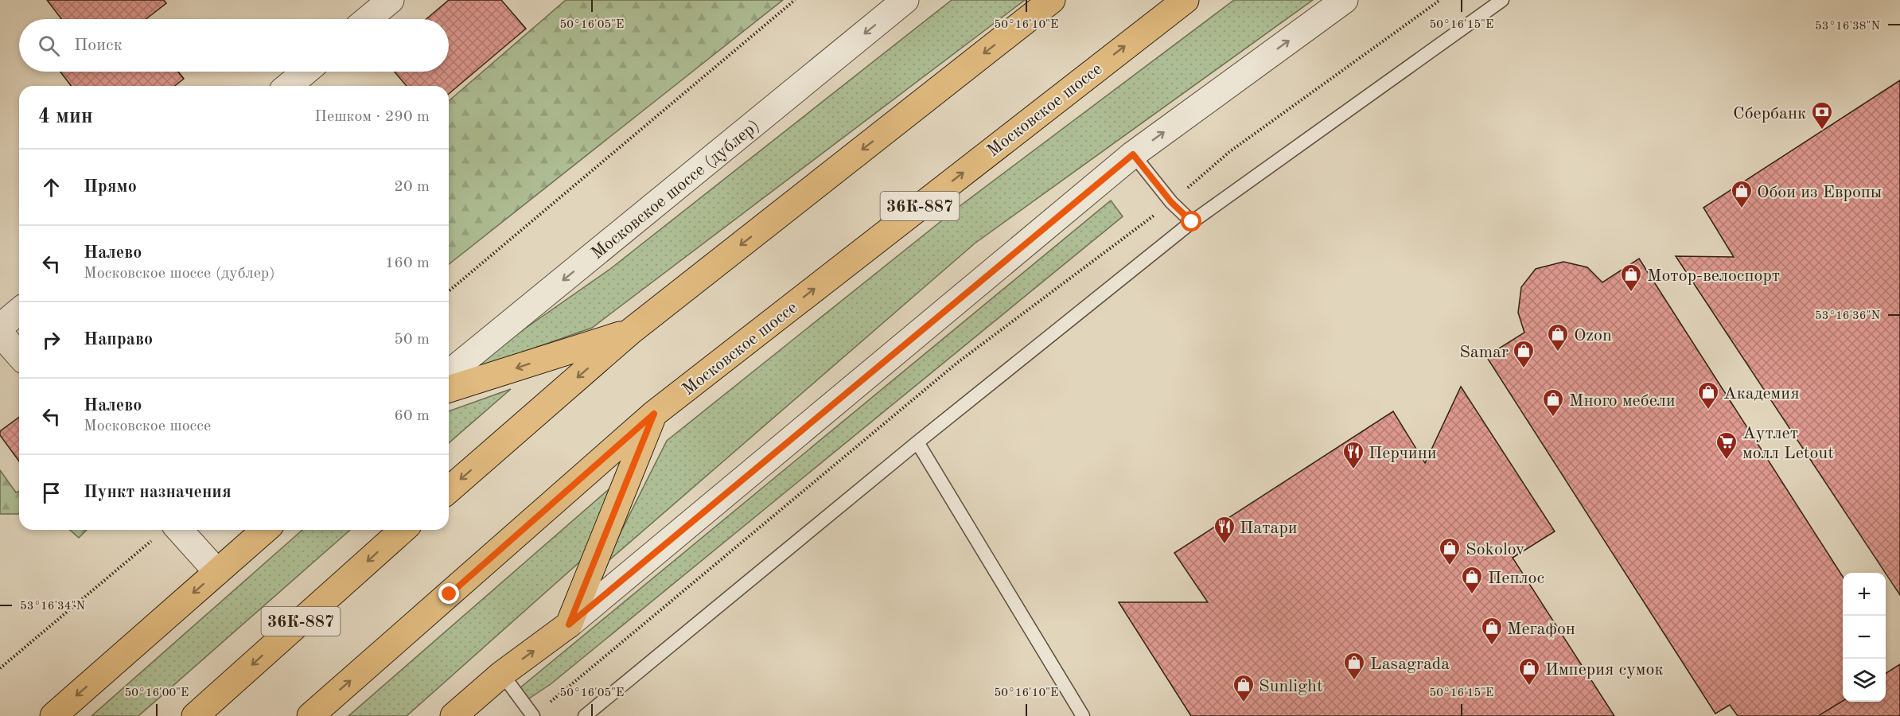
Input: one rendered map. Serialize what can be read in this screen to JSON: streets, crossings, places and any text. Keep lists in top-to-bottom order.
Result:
{
  "streets": {
    "main road": ["Московское шоссе", "36К-887"],
    "street": ["Московское шоссе (дублер)"]
  },
  "one_way": ["Московское шоссе (дублер)"],
  "places": {
    "bank": ["Сбербанк"],
    "shop": [
      "Обои из Европы",
      "Мотор-велоспорт",
      "Ozon",
      "Samar",
      "Академия",
      "Много мебели",
      "Sokolov",
      "Пеплос",
      "Мегафон",
      "Lasagrada",
      "Империя сумок",
      "Sunlight"
    ],
    "supermarket": ["Аутлет молл Letout"],
    "restaurant": ["Перчини", "Патари"]
  },
  "page": {
    "search": "Поиск",
    "heading": ["4 мин", "Пешком · 290 m"],
    "list": [
      ["Прямо", "20 m"],
      ["Налево", "Московское шоссе (дублер)", "160 m"],
      ["Направо", "50 m"],
      ["Налево", "Московское шоссе", "60 m"],
      "Пункт назначения"
    ],
    "map_buttons": ["+", "−"]
  },
  "coordinates": [
    "50°16'05\"E",
    "50°16'10\"E",
    "50°16'15\"E",
    "53°16'38\"N",
    "53°16'36\"N",
    "53°16'34\"N",
    "50°16'00\"E"
  ]
}
